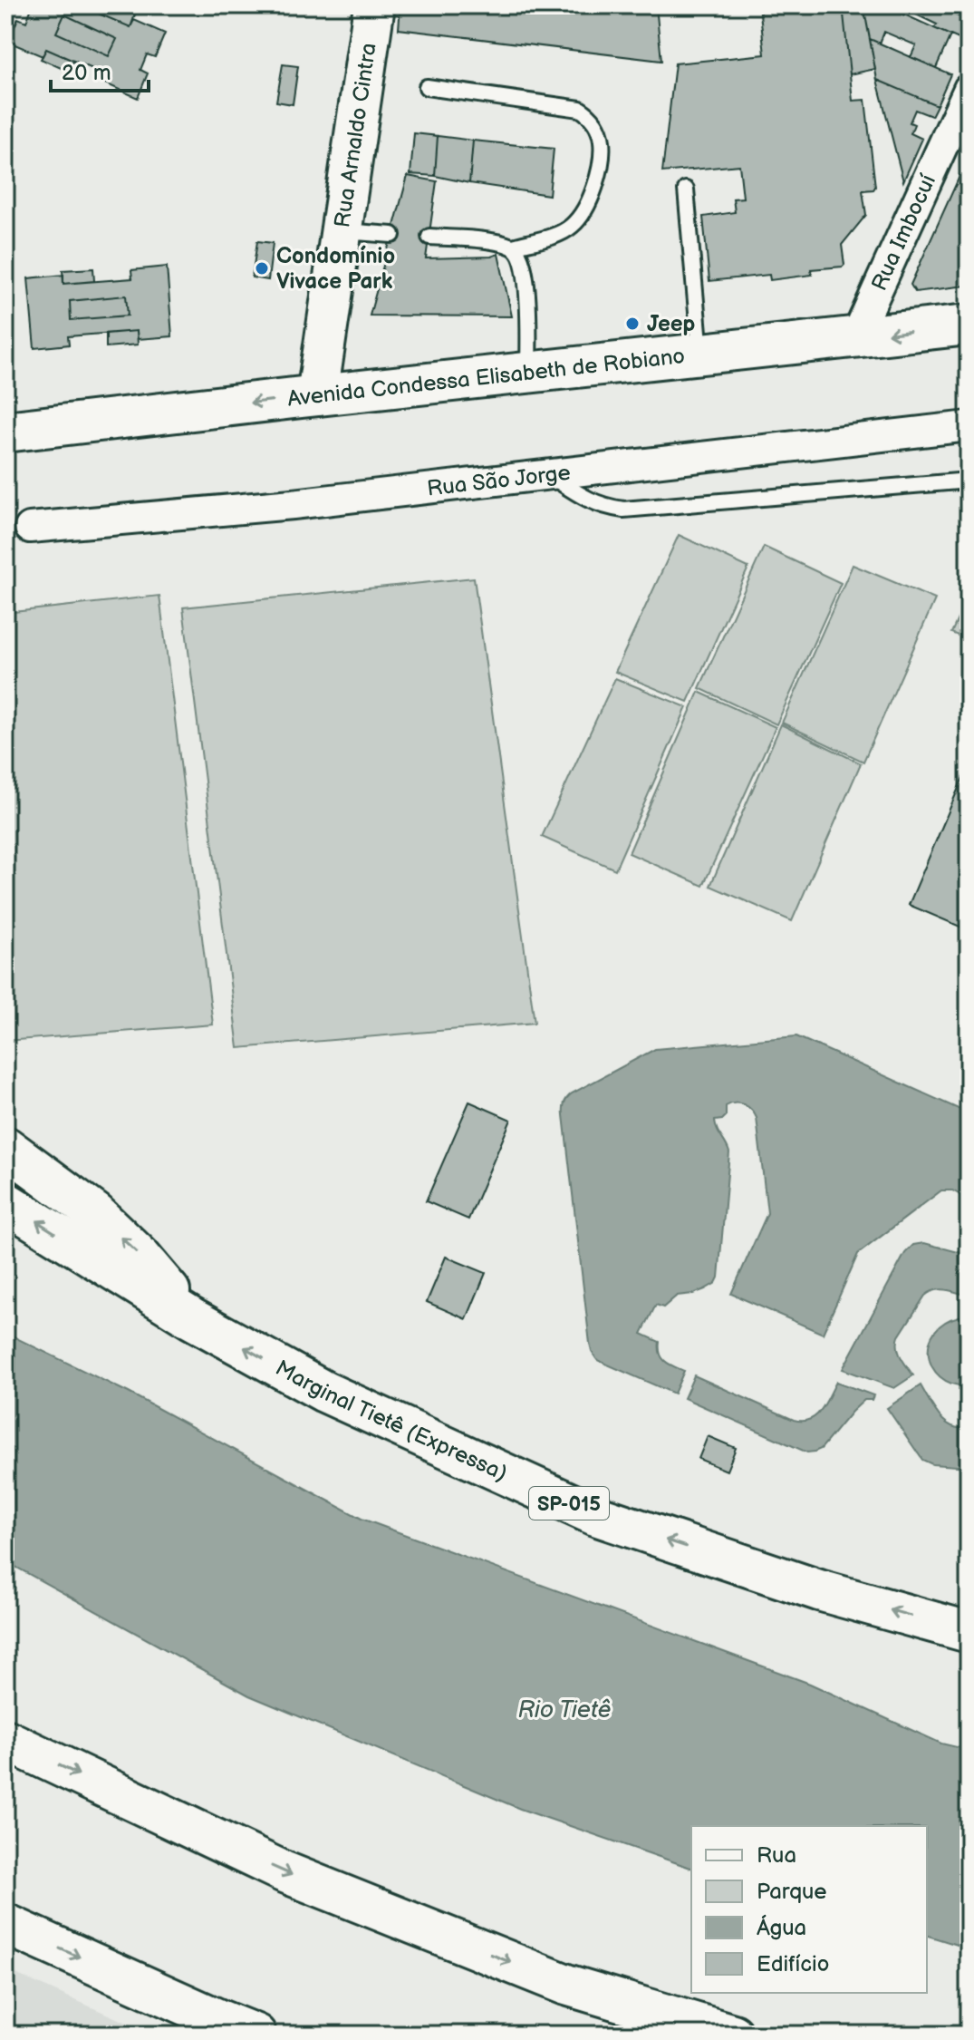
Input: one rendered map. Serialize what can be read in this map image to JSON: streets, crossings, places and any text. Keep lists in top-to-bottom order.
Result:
{
  "streets": {
    "main road": [
      "Rua Arnaldo Cintra",
      "Avenida Condessa Elisabeth de Robiano",
      "Marginal Tietê (Expressa)",
      "SP-015"
    ],
    "street": ["Rua Imbocuí", "Rua São Jorge"]
  },
  "crossings": [
    ["Rua Arnaldo Cintra", "Avenida Condessa Elisabeth de Robiano"],
    ["Rua Imbocuí", "Avenida Condessa Elisabeth de Robiano"]
  ],
  "one_way": ["Avenida Condessa Elisabeth de Robiano", "Marginal Tietê (Expressa)"],
  "water": ["Rio Tietê"],
  "places": ["Condomínio Vivace Park", "Jeep"],
  "legend": [
    "Rua",
    "Parque",
    "Água",
    "Edifício"
  ],
  "scale_bar": "20 m"
}
